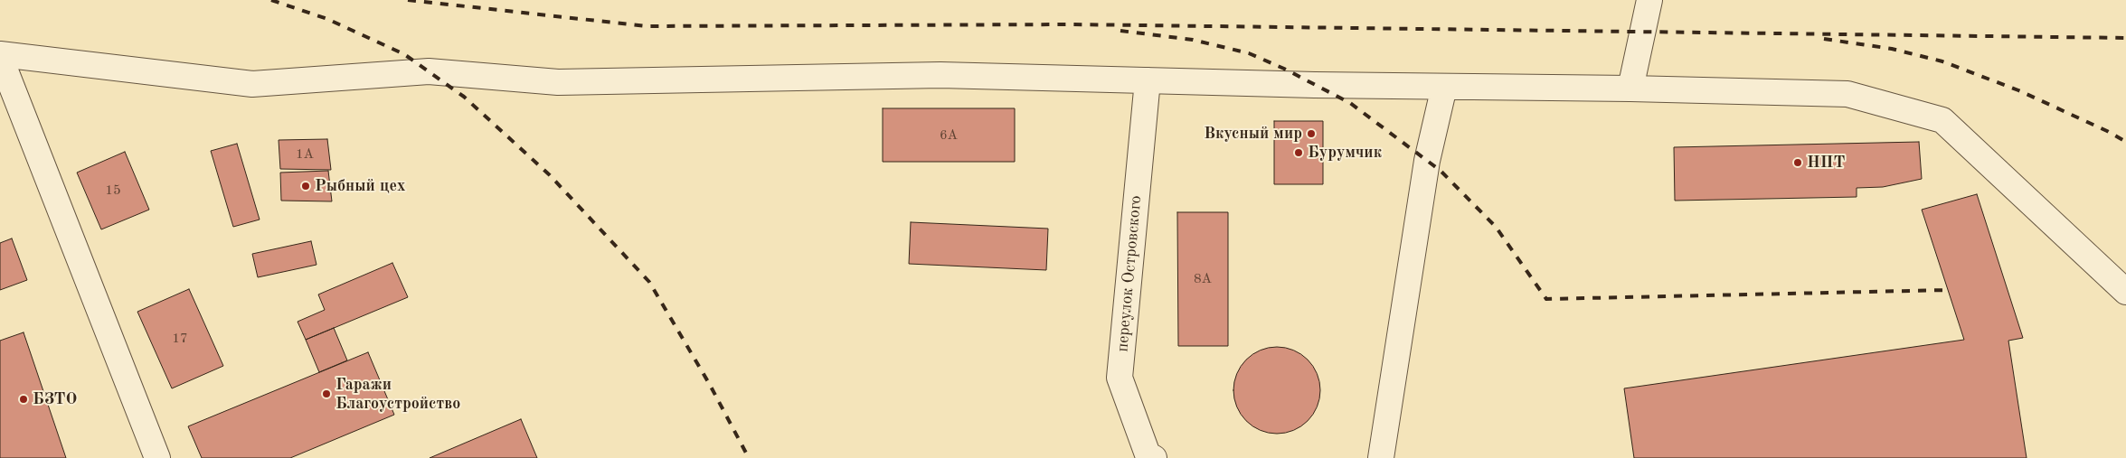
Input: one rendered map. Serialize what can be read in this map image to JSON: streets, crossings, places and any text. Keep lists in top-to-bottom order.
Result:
{
  "streets": {
    "street": ["переулок Островского"]
  },
  "places": [
    "Вкусный мир",
    "Бурумчик",
    "НПТ",
    "Рыбный цех",
    "Гаражи Благоустройство",
    "БЗТО"
  ],
  "house_numbers": [
    "6А",
    "1А",
    "15",
    "8А",
    "17"
  ]
}
